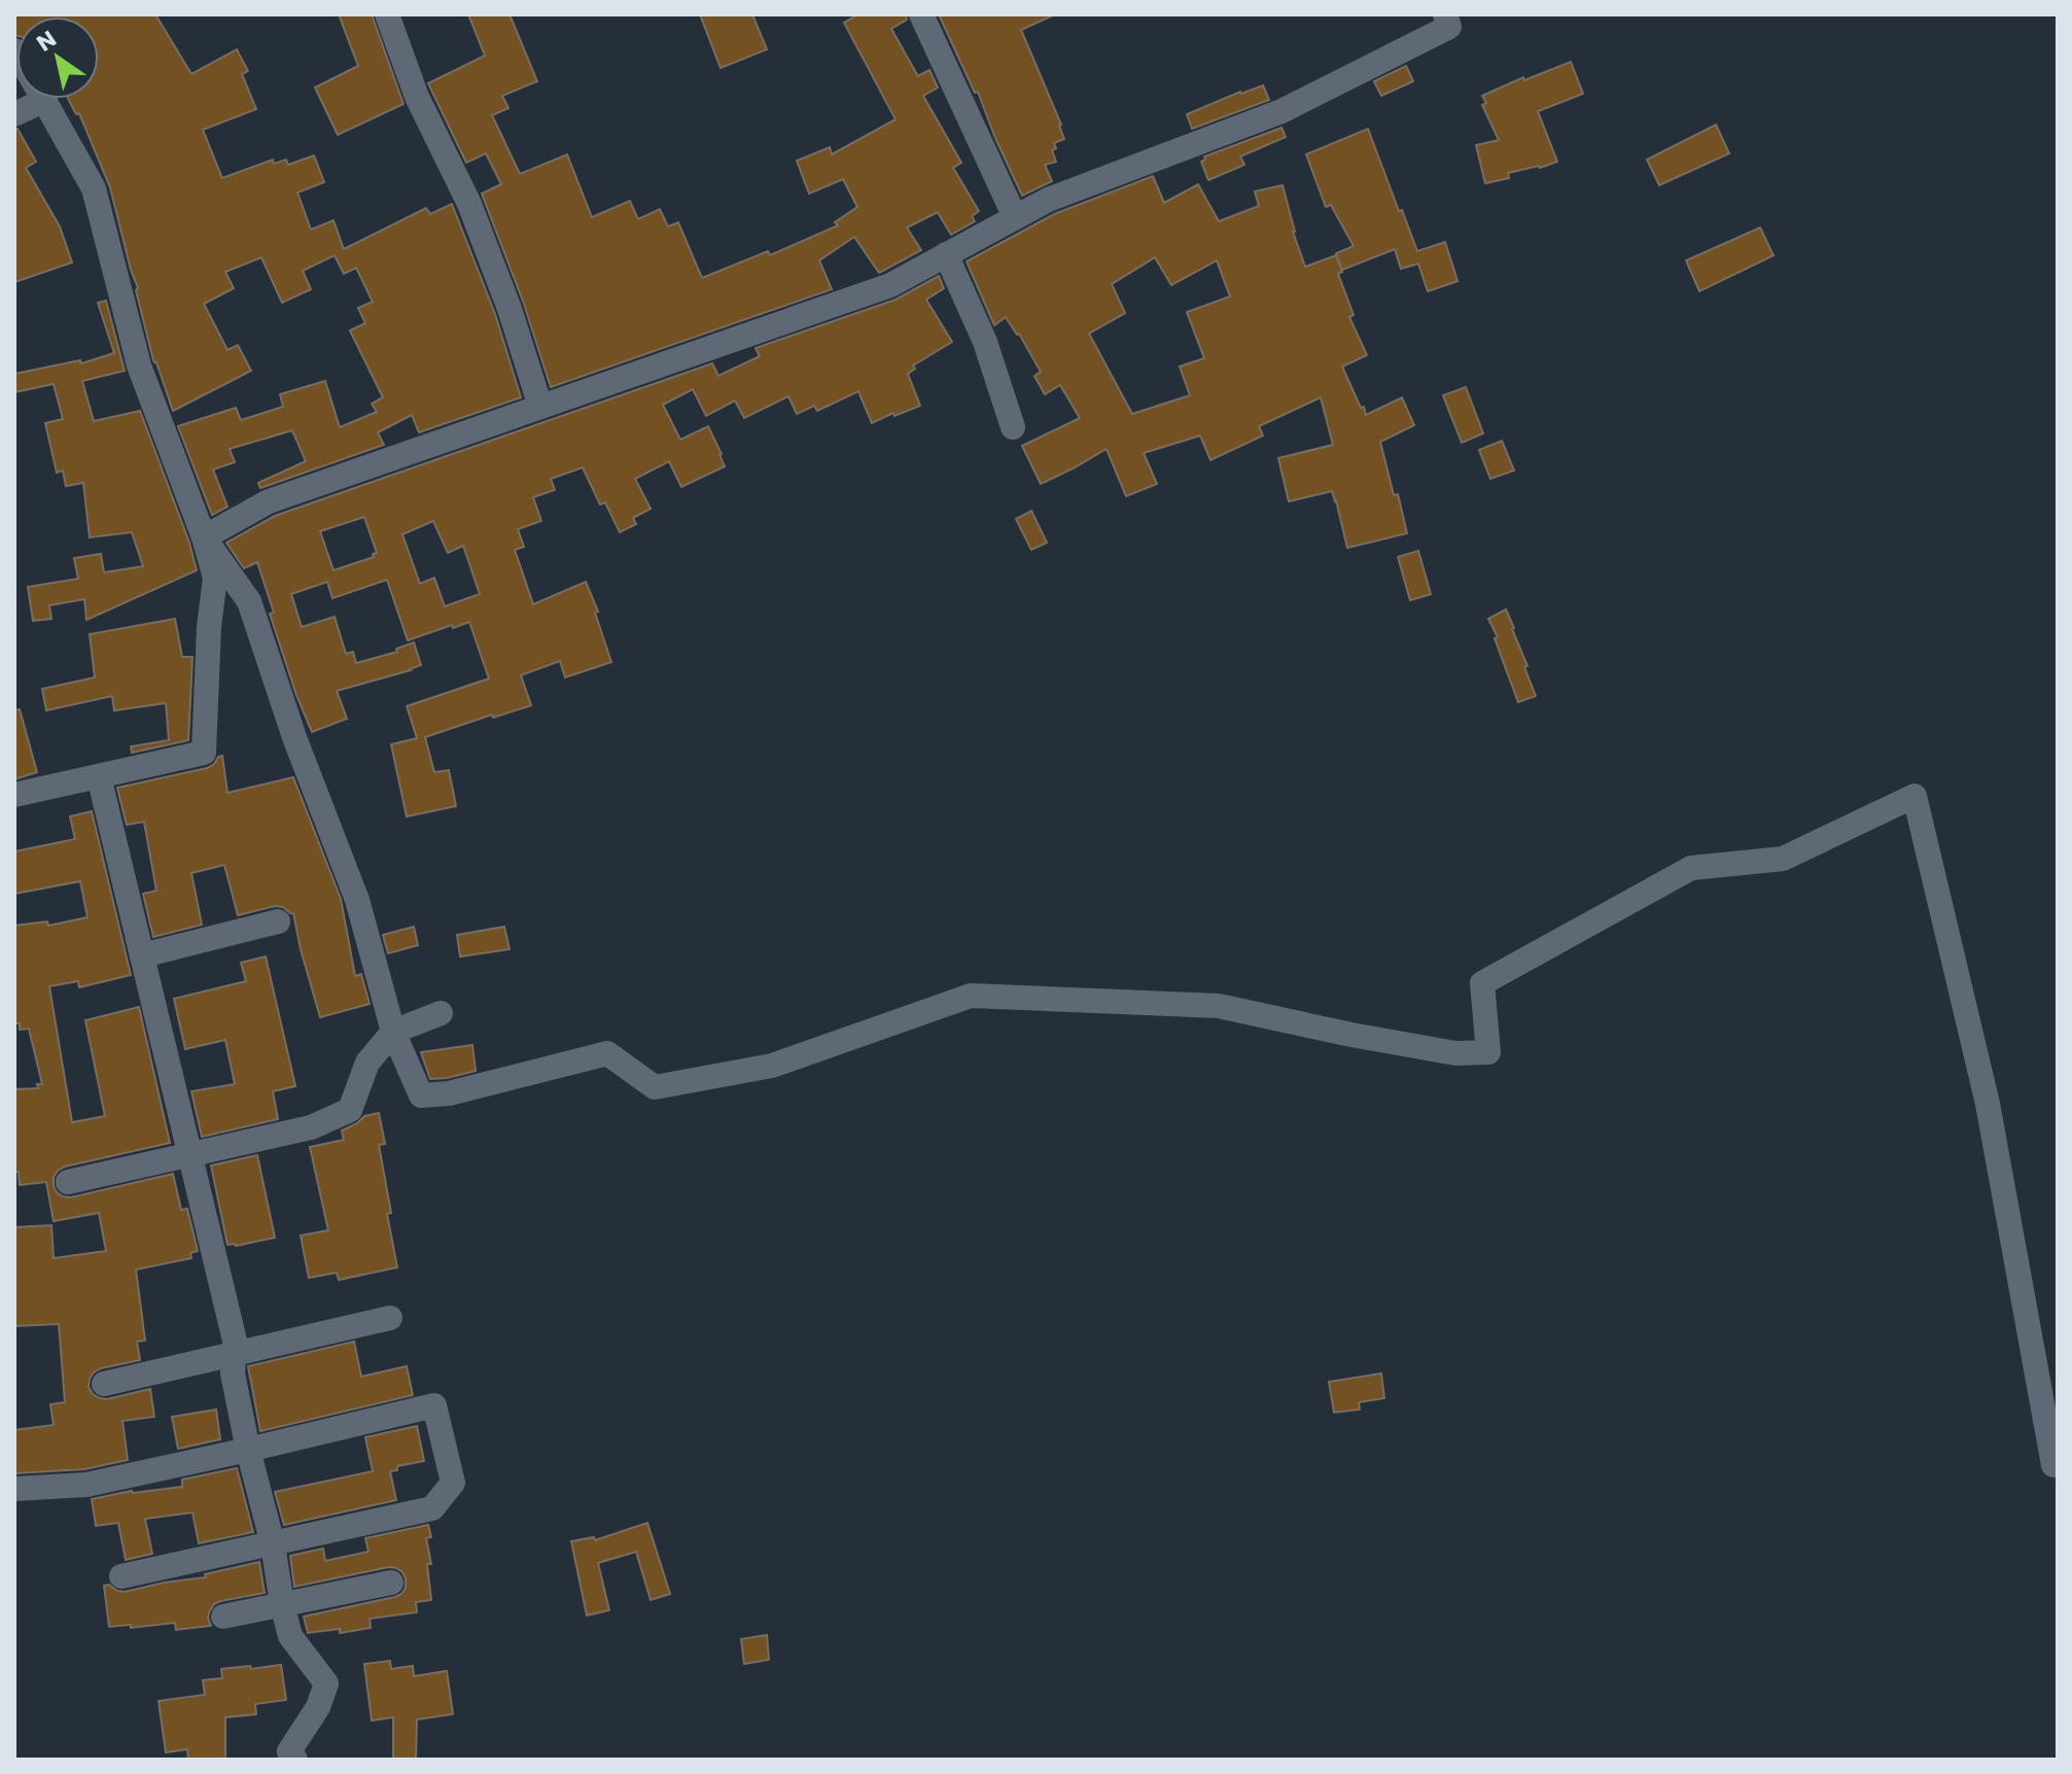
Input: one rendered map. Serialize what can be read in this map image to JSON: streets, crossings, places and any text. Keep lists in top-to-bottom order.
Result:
{
  "north": "top left"
}
